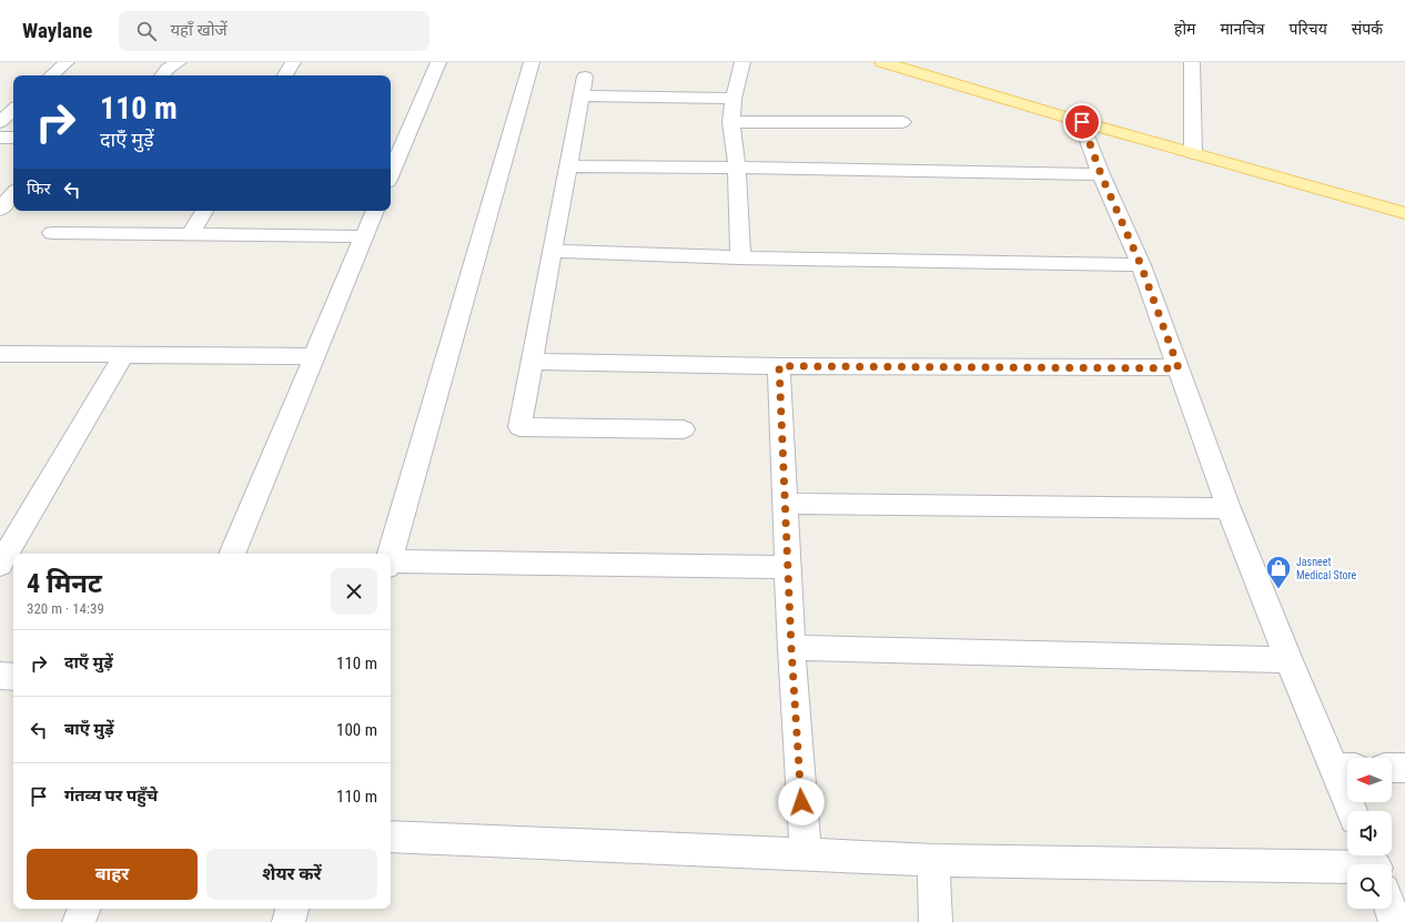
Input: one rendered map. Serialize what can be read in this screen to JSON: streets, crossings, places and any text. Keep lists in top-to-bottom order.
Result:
{
  "places": {
    "shop": ["Jasneet Medical Store"]
  },
  "north": "left",
  "page": {
    "header": "Waylane",
    "search": "यहाँ खोजें",
    "nav": [
      "होम",
      "मानचित्र",
      "परिचय",
      "संपर्क"
    ],
    "turn": ["110 m", "दाएँ मुड़ें"],
    "then": "फिर",
    "heading": ["4 मिनट", "320 m · 14:39"],
    "list": [
      {
        "name": "दाएँ मुड़ें",
        "value": "110 m"
      },
      {
        "name": "बाएँ मुड़ें",
        "value": "100 m"
      },
      {
        "name": "गंतव्य पर पहुँचे",
        "value": "110 m"
      }
    ],
    "buttons": ["बाहर", "शेयर करें"]
  }
}
